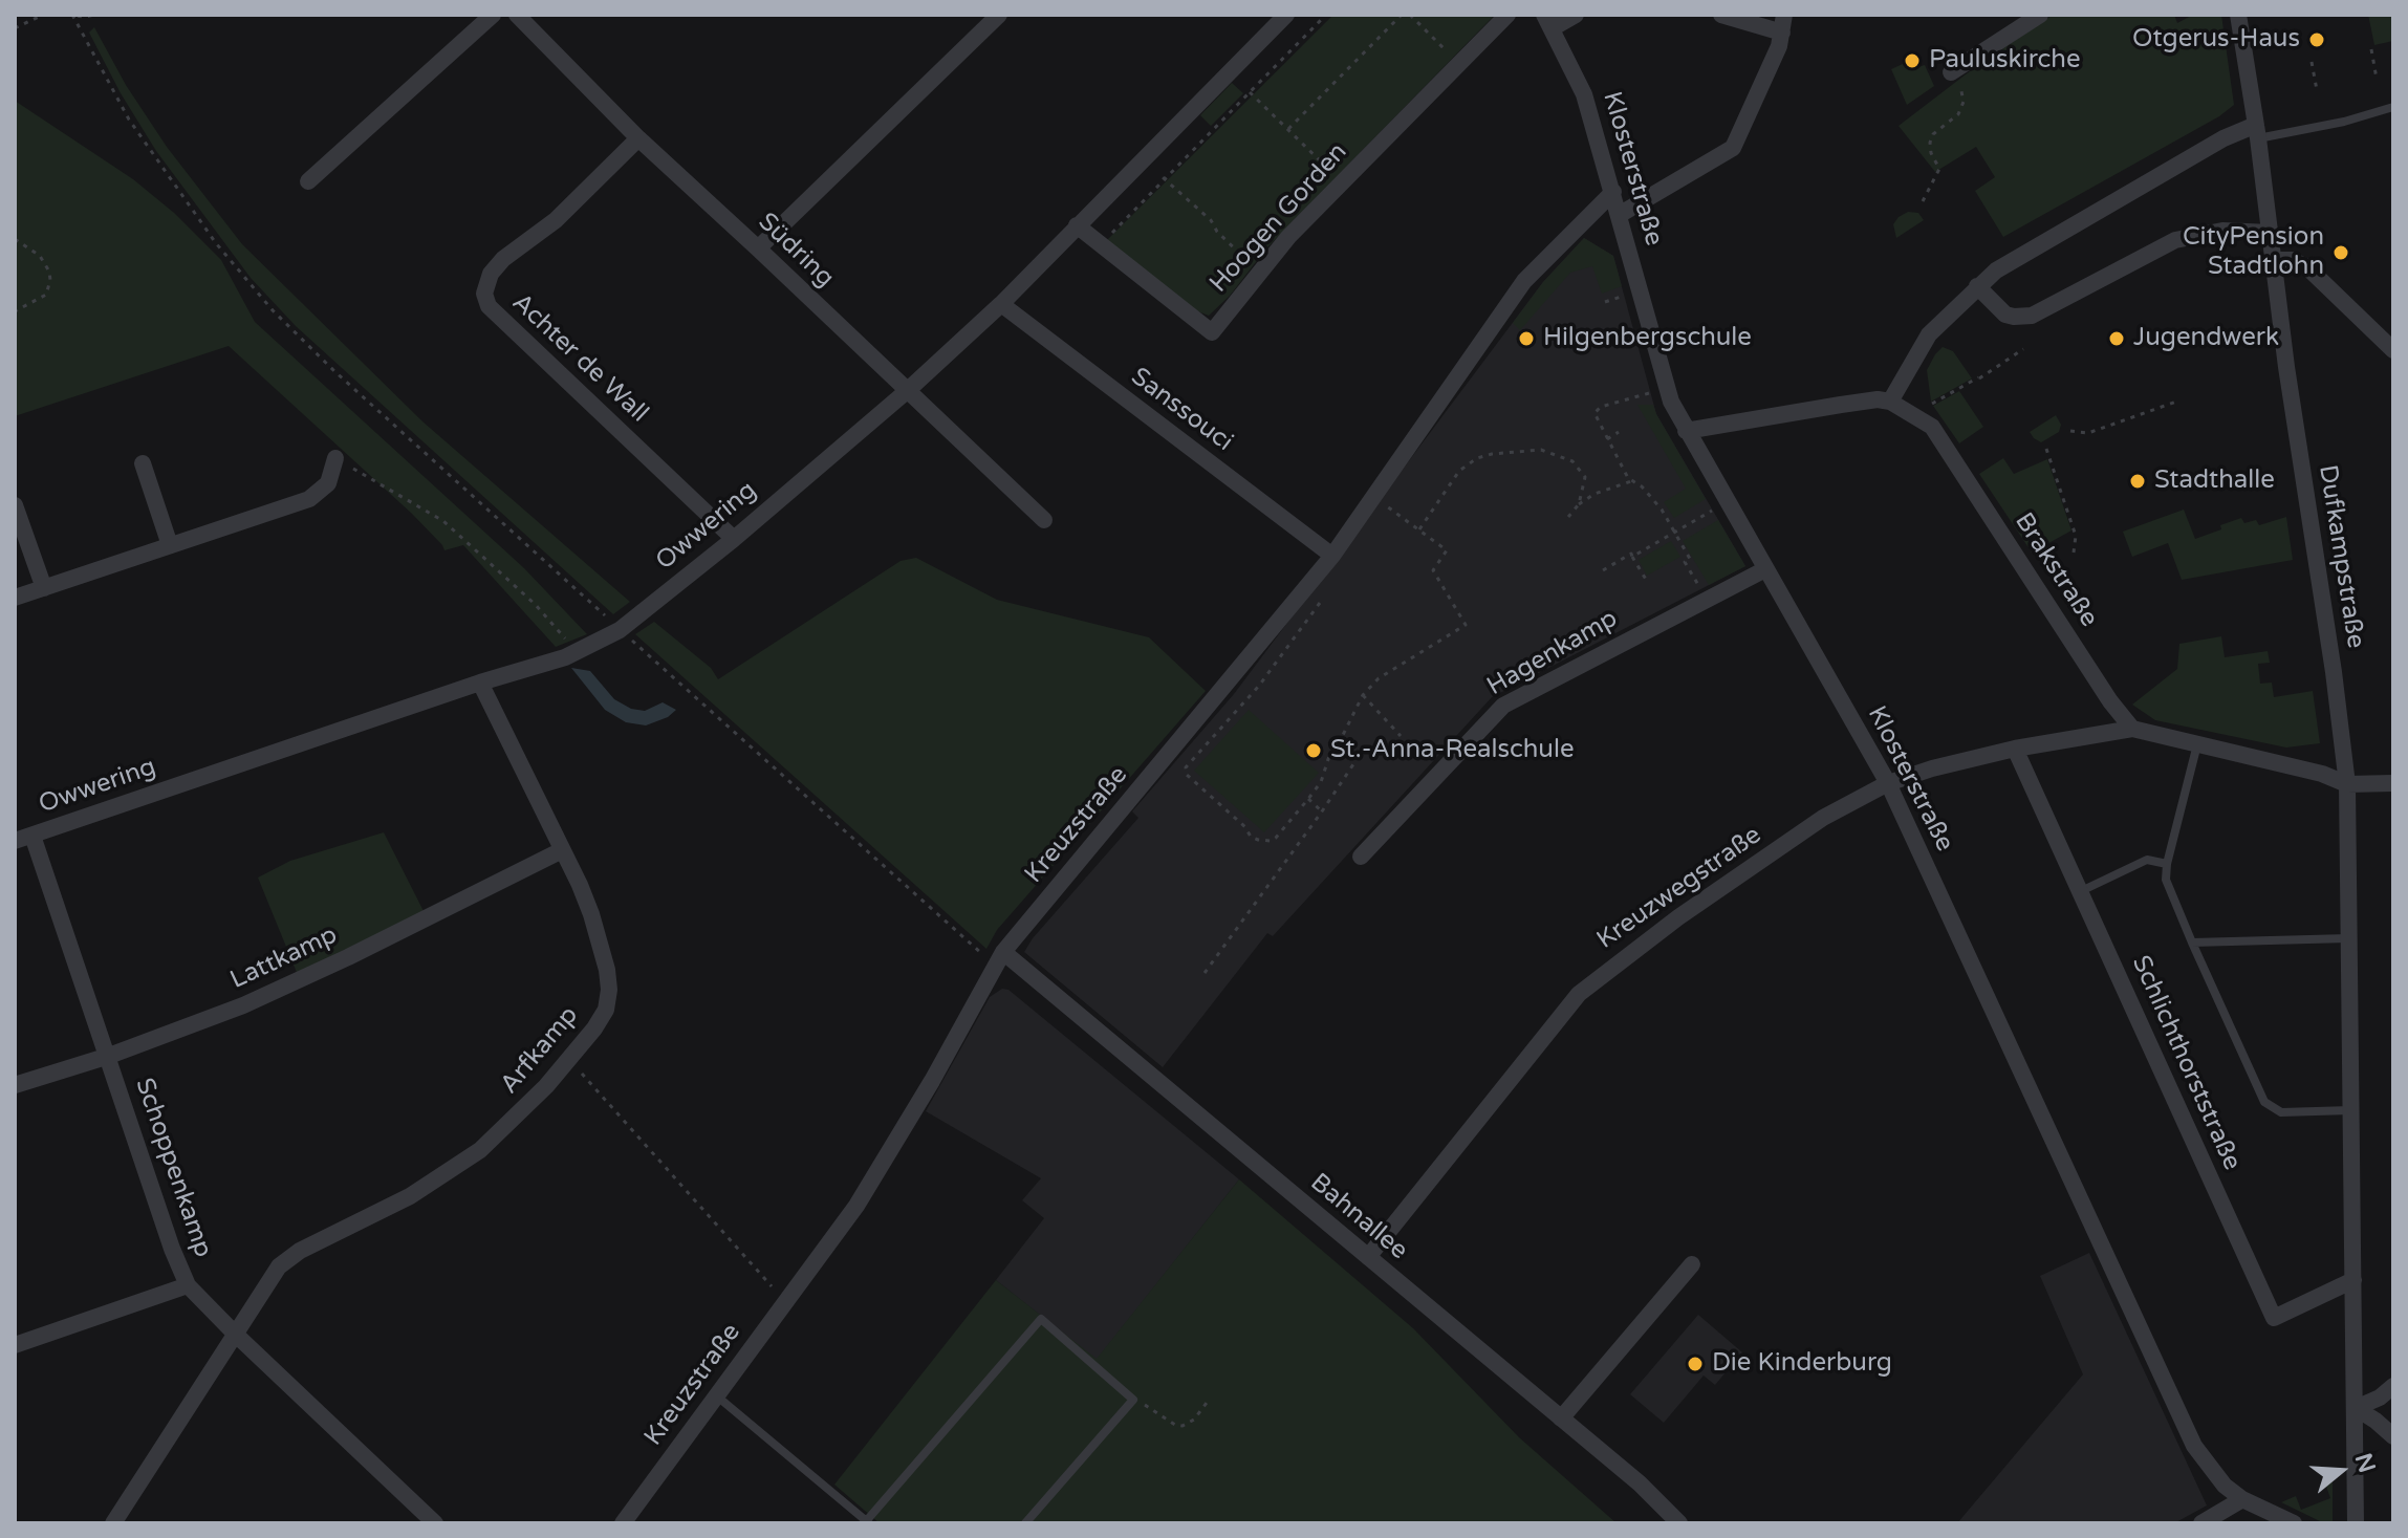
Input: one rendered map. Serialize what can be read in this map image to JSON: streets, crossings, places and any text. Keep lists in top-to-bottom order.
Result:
{
  "streets": {
    "street": [
      "Klosterstraße",
      "Hoogen Gorden",
      "Südring",
      "Achter de Wall",
      "Sanssouci",
      "Owwering",
      "Dufkampstraße",
      "Brakstraße",
      "Hagenkamp",
      "Kreuzstraße",
      "Kreuzwegstraße",
      "Lattkamp",
      "Arfkamp",
      "Schlichthorststraße",
      "Schoppenkamp",
      "Bahnallee"
    ]
  },
  "crossings": [
    ["Klosterstraße", "Hagenkamp"],
    ["Klosterstraße", "Kreuzstraße"],
    ["Klosterstraße", "Kreuzwegstraße"],
    ["Hoogen Gorden", "Owwering"],
    ["Südring", "Achter de Wall"],
    ["Südring", "Owwering"],
    ["Achter de Wall", "Owwering"],
    ["Sanssouci", "Owwering"],
    ["Sanssouci", "Kreuzstraße"],
    ["Owwering", "Arfkamp"],
    ["Owwering", "Schoppenkamp"],
    ["Dufkampstraße", "Schlichthorststraße"],
    ["Brakstraße", "Kreuzwegstraße"],
    ["Kreuzstraße", "Bahnallee"],
    ["Kreuzwegstraße", "Schlichthorststraße"],
    ["Kreuzwegstraße", "Bahnallee"],
    ["Lattkamp", "Arfkamp"],
    ["Lattkamp", "Schoppenkamp"],
    ["Arfkamp", "Schoppenkamp"]
  ],
  "places": [
    "Otgerus-Haus",
    "Pauluskirche",
    "CityPension Stadtlohn",
    "Hilgenbergschule",
    "Jugendwerk",
    "Stadthalle",
    "St.-Anna-Realschule",
    "Die Kinderburg"
  ],
  "north": "right"
}
